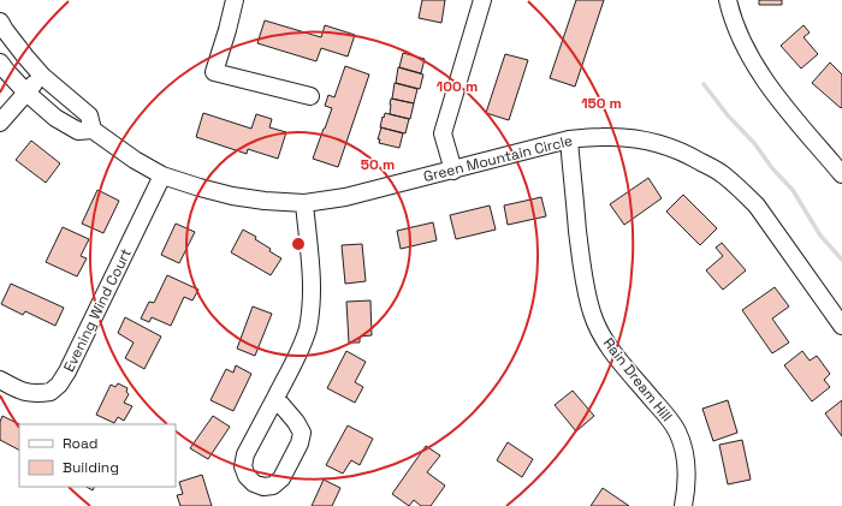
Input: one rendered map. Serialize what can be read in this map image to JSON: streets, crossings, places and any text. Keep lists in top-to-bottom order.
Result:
{
  "streets": {
    "street": ["Green Mountain Circle", "Evening Wind Court", "Rain Dream Hill"]
  },
  "crossings": [
    ["Green Mountain Circle", "Evening Wind Court"],
    ["Green Mountain Circle", "Rain Dream Hill"]
  ],
  "legend": ["Road", "Building"],
  "rings": ["100 m", "150 m", "50 m"]
}
